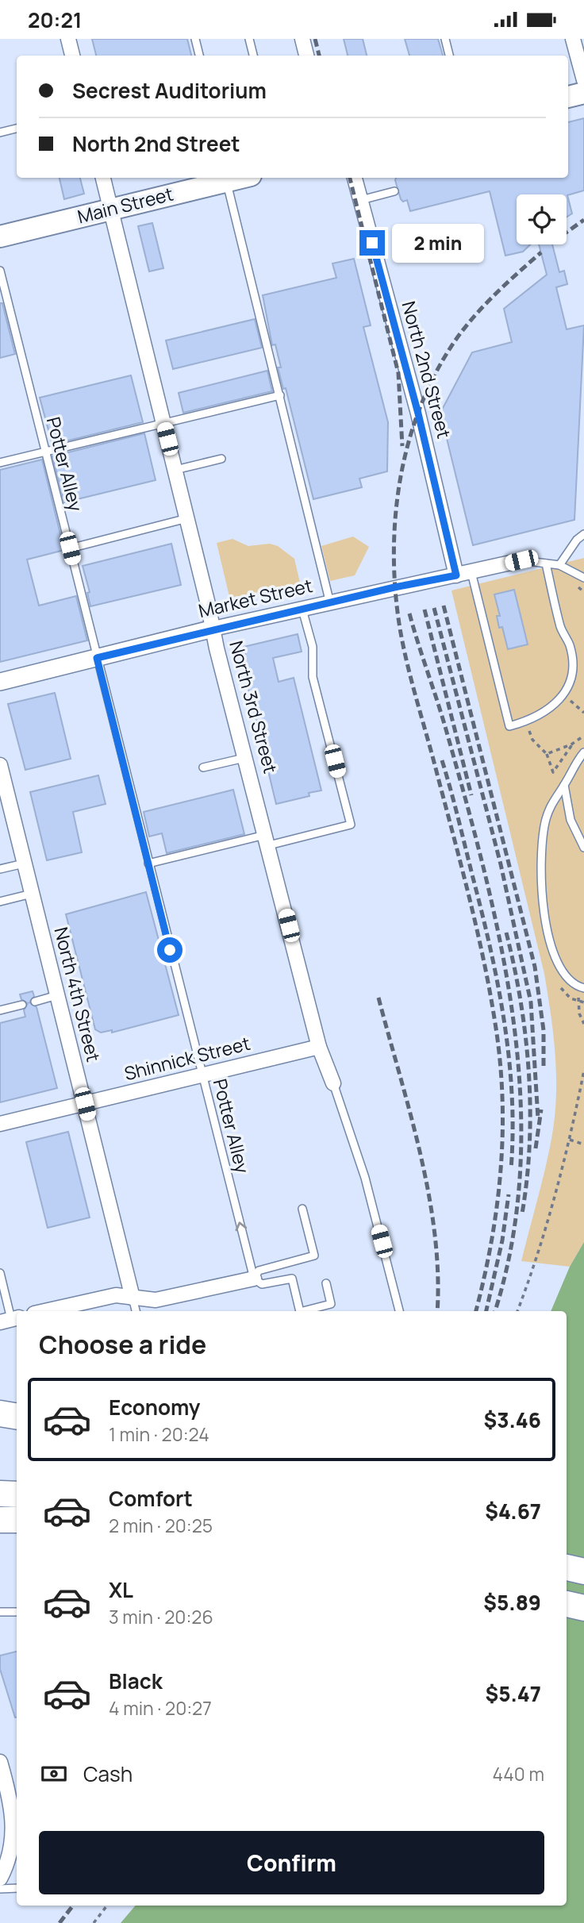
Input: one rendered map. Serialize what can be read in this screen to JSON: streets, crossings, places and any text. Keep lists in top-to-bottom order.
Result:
{
  "streets": {
    "main road": ["Main Street"],
    "street": [
      "North 2nd Street",
      "Market Street",
      "North 3rd Street",
      "North 4th Street",
      "Shinnick Street"
    ],
    "lane": ["Potter Alley"]
  },
  "crossings": [
    ["Main Street", "North 3rd Street"],
    ["North 2nd Street", "Market Street"],
    ["Potter Alley", "Market Street"],
    ["Potter Alley", "Shinnick Street"],
    ["Market Street", "North 3rd Street"],
    ["North 3rd Street", "Shinnick Street"],
    ["North 4th Street", "Shinnick Street"]
  ],
  "page": {
    "status": "20:21",
    "banner": ["Secrest Auditorium", "North 2nd Street"],
    "bubble": "2 min",
    "heading": "Choose a ride",
    "list": [
      {
        "name": "Economy",
        "note": "1 min · 20:24",
        "value": "$3.46"
      },
      {
        "name": "Comfort",
        "note": "2 min · 20:25",
        "value": "$4.67"
      },
      {
        "name": "XL",
        "note": "3 min · 20:26",
        "value": "$5.89"
      },
      {
        "name": "Black",
        "note": "4 min · 20:27",
        "value": "$5.47"
      }
    ],
    "pay": ["Cash", "440 m"],
    "buttons": "Confirm"
  }
}
